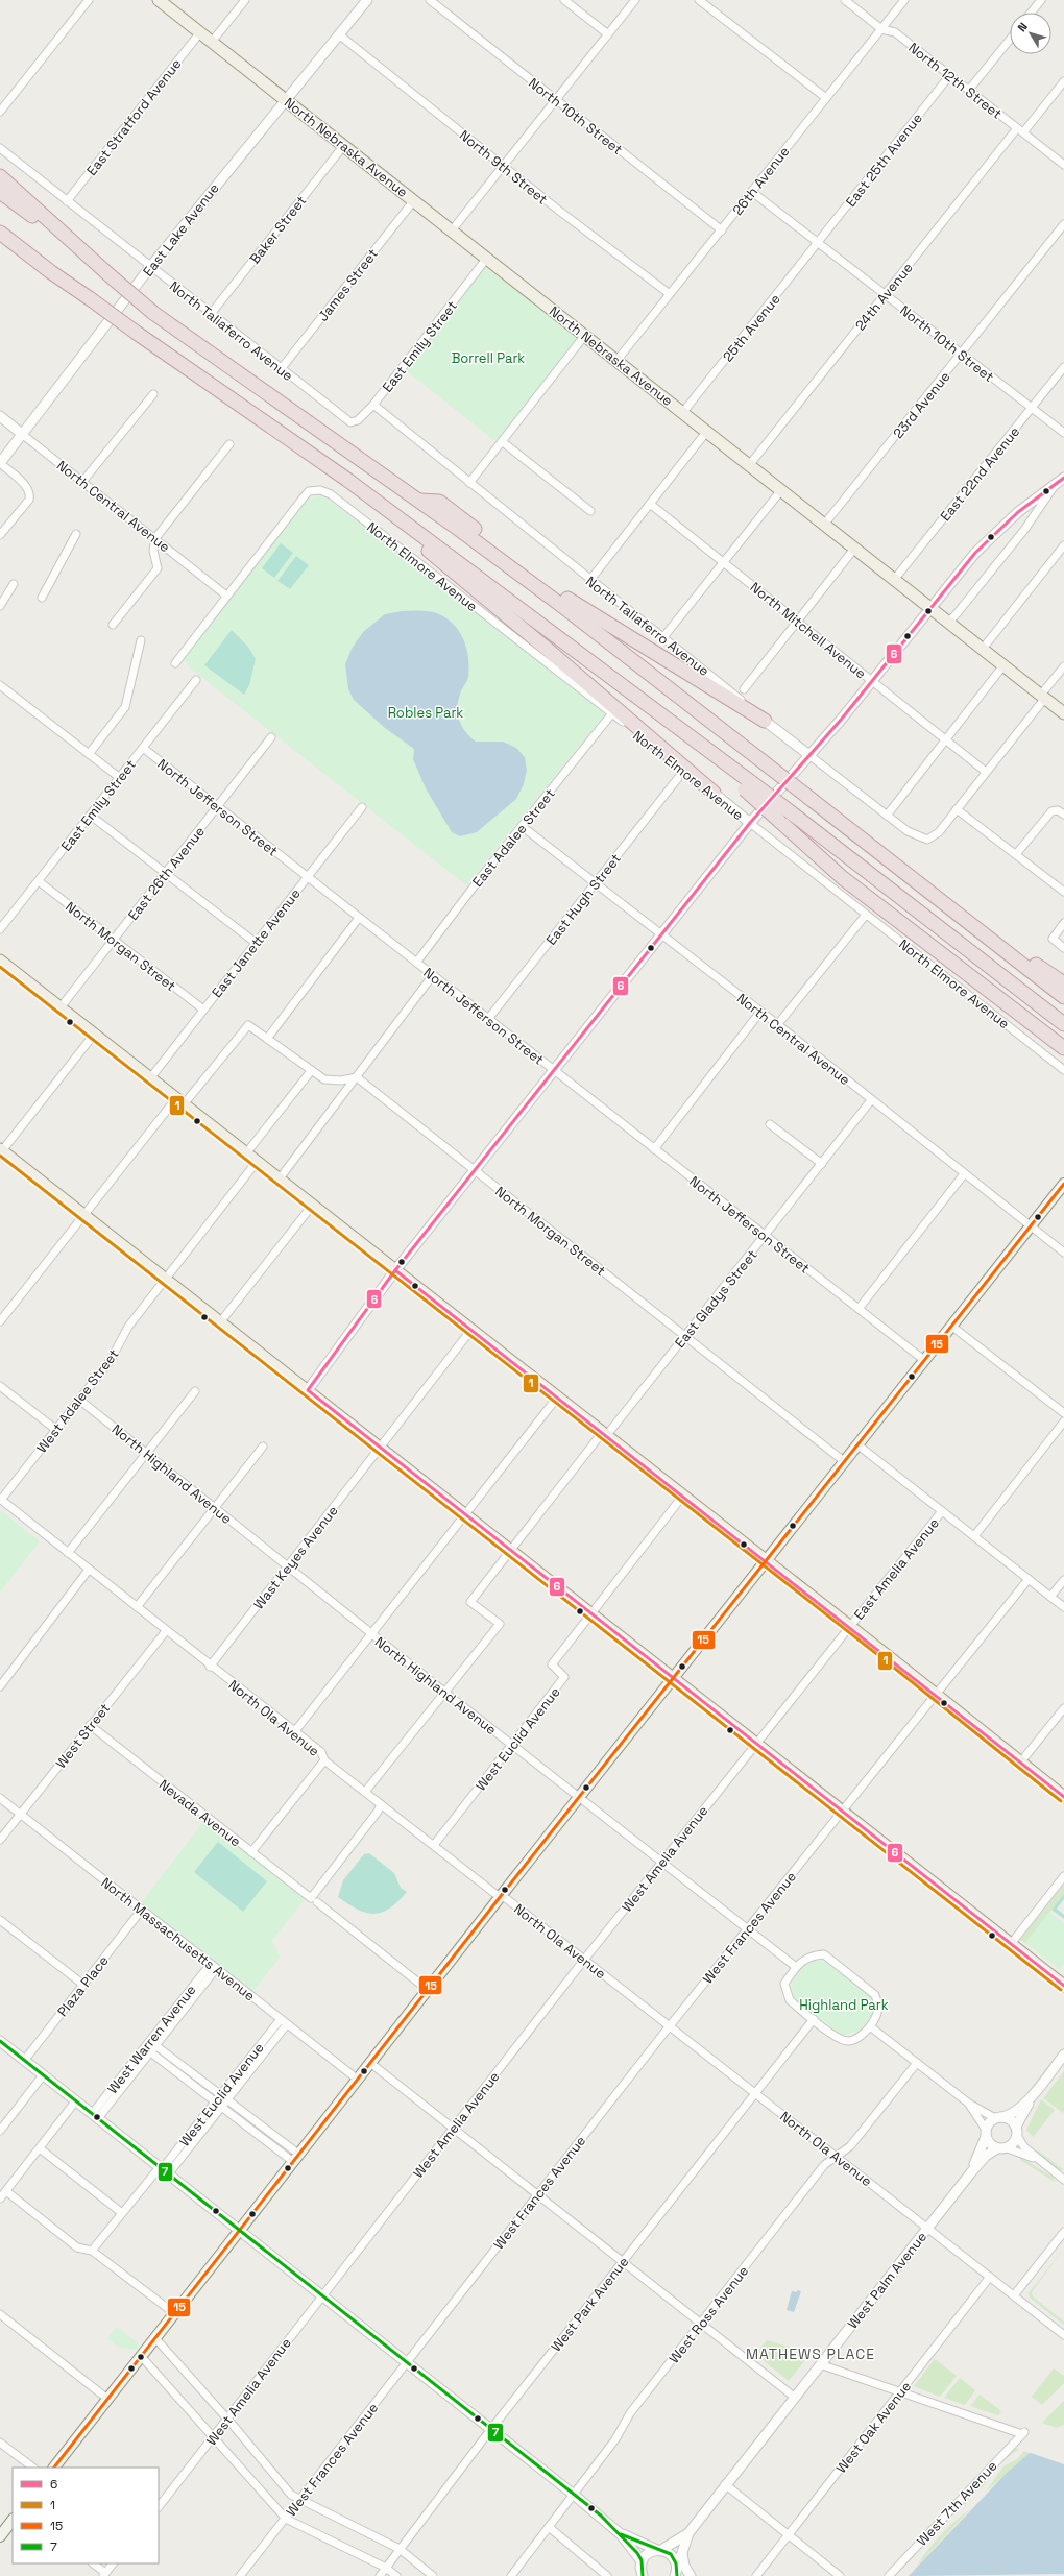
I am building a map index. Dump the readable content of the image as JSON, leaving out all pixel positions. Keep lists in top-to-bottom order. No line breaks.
{"streets":{"main road":["North Nebraska Avenue"],"street":["North 12th Street","North 10th Street","East Stratford Avenue","East 25th Avenue","North 9th Street","26th Avenue","East Lake Avenue","Baker Street","James Street","24th Avenue","25th Avenue","North Taliaferro Avenue","East Emily Street","23rd Avenue","East 22nd Avenue","North Central Avenue","North Elmore Avenue","North Mitchell Avenue","North Jefferson Street","East Adalee Street","East 26th Avenue","East Hugh Street","East Janette Avenue","North Morgan Street","East Gladys Street","West Adalee Street","North Highland Avenue","Wast Keyes Avenue","East Amelia Avenue","North Ola Avenue","West Street","West Euclid Avenue","Nevada Avenue","West Amelia Avenue","West Frances Avenue","North Massachusetts Avenue","Plaza Place","West Warren Avenue","West Palm Avenue","West Park Avenue","West Ross Avenue","West Oak Avenue","West 7th Avenue"]},"crossings":[["North 12th Street","East 25th Avenue"],["North 12th Street","26th Avenue"],["North 12th Street","24th Avenue"],["North 10th Street","East 25th Avenue"],["North 10th Street","26th Avenue"],["North 10th Street","24th Avenue"],["North 10th Street","25th Avenue"],["North 10th Street","23rd Avenue"],["North 10th Street","East 22nd Avenue"],["East Stratford Avenue","North Nebraska Avenue"],["East Stratford Avenue","North Taliaferro Avenue"],["North Nebraska Avenue","26th Avenue"],["North Nebraska Avenue","East Lake Avenue"],["North Nebraska Avenue","Baker Street"],["North Nebraska Avenue","James Street"],["North Nebraska Avenue","24th Avenue"],["North Nebraska Avenue","25th Avenue"],["North Nebraska Avenue","East Emily Street"],["North Nebraska Avenue","23rd Avenue"],["North Nebraska Avenue","East 22nd Avenue"],["East 25th Avenue","25th Avenue"],["North 9th Street","26th Avenue"],["North 9th Street","East Lake Avenue"],["East Lake Avenue","North Taliaferro Avenue"],["East Lake Avenue","North Central Avenue"],["Baker Street","North Taliaferro Avenue"],["James Street","North Taliaferro Avenue"],["North Taliaferro Avenue","East Emily Street"],["East Emily Street","North Jefferson Street"],["East Emily Street","North Morgan Street"],["North Central Avenue","North Elmore Avenue"],["North Central Avenue","East Adalee Street"],["North Central Avenue","East Hugh Street"],["North Central Avenue","East Gladys Street"],["North Elmore Avenue","East Adalee Street"],["North Jefferson Street","East Adalee Street"],["North Jefferson Street","East 26th Avenue"],["North Jefferson Street","East Hugh Street"],["North Jefferson Street","East Janette Avenue"],["North Jefferson Street","East Gladys Street"],["East 26th Avenue","North Morgan Street"],["East Janette Avenue","North Morgan Street"],["North Morgan Street","East Gladys Street"],["East Gladys Street","North Highland Avenue"],["West Adalee Street","North Highland Avenue"],["West Adalee Street","North Ola Avenue"],["North Highland Avenue","Wast Keyes Avenue"],["North Highland Avenue","West Euclid Avenue"],["North Highland Avenue","West Amelia Avenue"],["North Highland Avenue","West Frances Avenue"],["North Highland Avenue","West Park Avenue"],["Wast Keyes Avenue","North Ola Avenue"],["East Amelia Avenue","West Amelia Avenue"],["North Ola Avenue","West Street"],["North Ola Avenue","West Euclid Avenue"],["North Ola Avenue","West Amelia Avenue"],["North Ola Avenue","West Frances Avenue"],["North Ola Avenue","West Palm Avenue"],["North Ola Avenue","West Park Avenue"],["North Ola Avenue","West Ross Avenue"],["North Ola Avenue","West Oak Avenue"],["West Street","Nevada Avenue"],["West Street","North Massachusetts Avenue"],["West Euclid Avenue","North Massachusetts Avenue"],["North Massachusetts Avenue","Plaza Place"],["North Massachusetts Avenue","West Warren Avenue"],["West Oak Avenue","West 7th Avenue"]],"districts":["MATHEWS PLACE"],"parks":["Borrell Park","Robles Park","Highland Park"],"lines":["transit line 6","transit line 1","transit line 15","transit line 7"],"legend":["6","1","15","7"],"north":"top left"}
